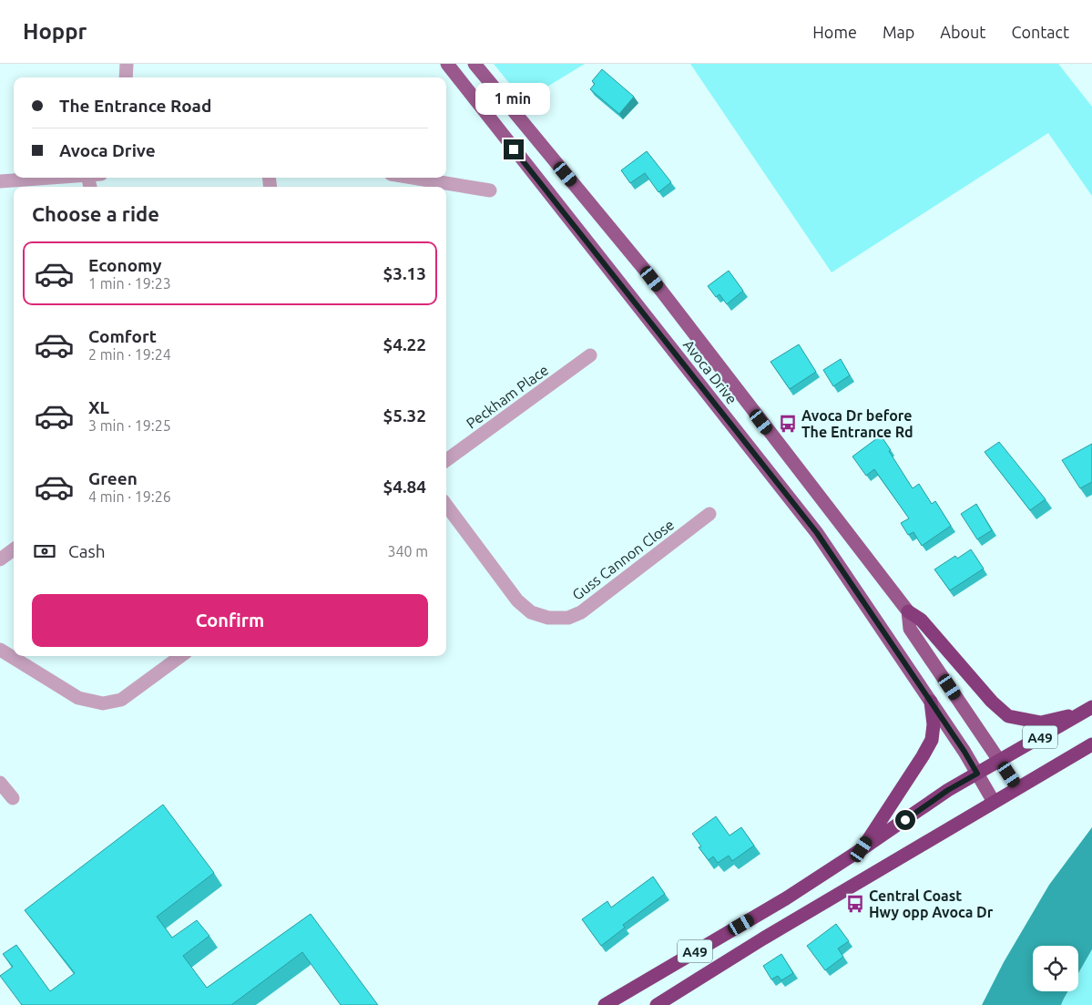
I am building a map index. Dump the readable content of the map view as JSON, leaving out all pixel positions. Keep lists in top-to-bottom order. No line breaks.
{"streets":{"highway":["A49"],"main road":["Avoca Drive"],"street":["Peckham Place","Guss Cannon Close"]},"crossings":[["Avoca Drive","A49"]],"places":{"bus stop":["Avoca Dr before The Entrance Rd","Central Coast Hwy opp Avoca Dr"]},"page":{"header":"Hoppr","nav":["Home","Map","About","Contact"],"banner":["The Entrance Road","Avoca Drive"],"bubble":"1 min","heading":"Choose a ride","list":[{"name":"Economy","note":"1 min · 19:23","value":"$3.13"},{"name":"Comfort","note":"2 min · 19:24","value":"$4.22"},{"name":"XL","note":"3 min · 19:25","value":"$5.32"},{"name":"Green","note":"4 min · 19:26","value":"$4.84"}],"pay":["Cash","340 m"],"buttons":"Confirm"}}
